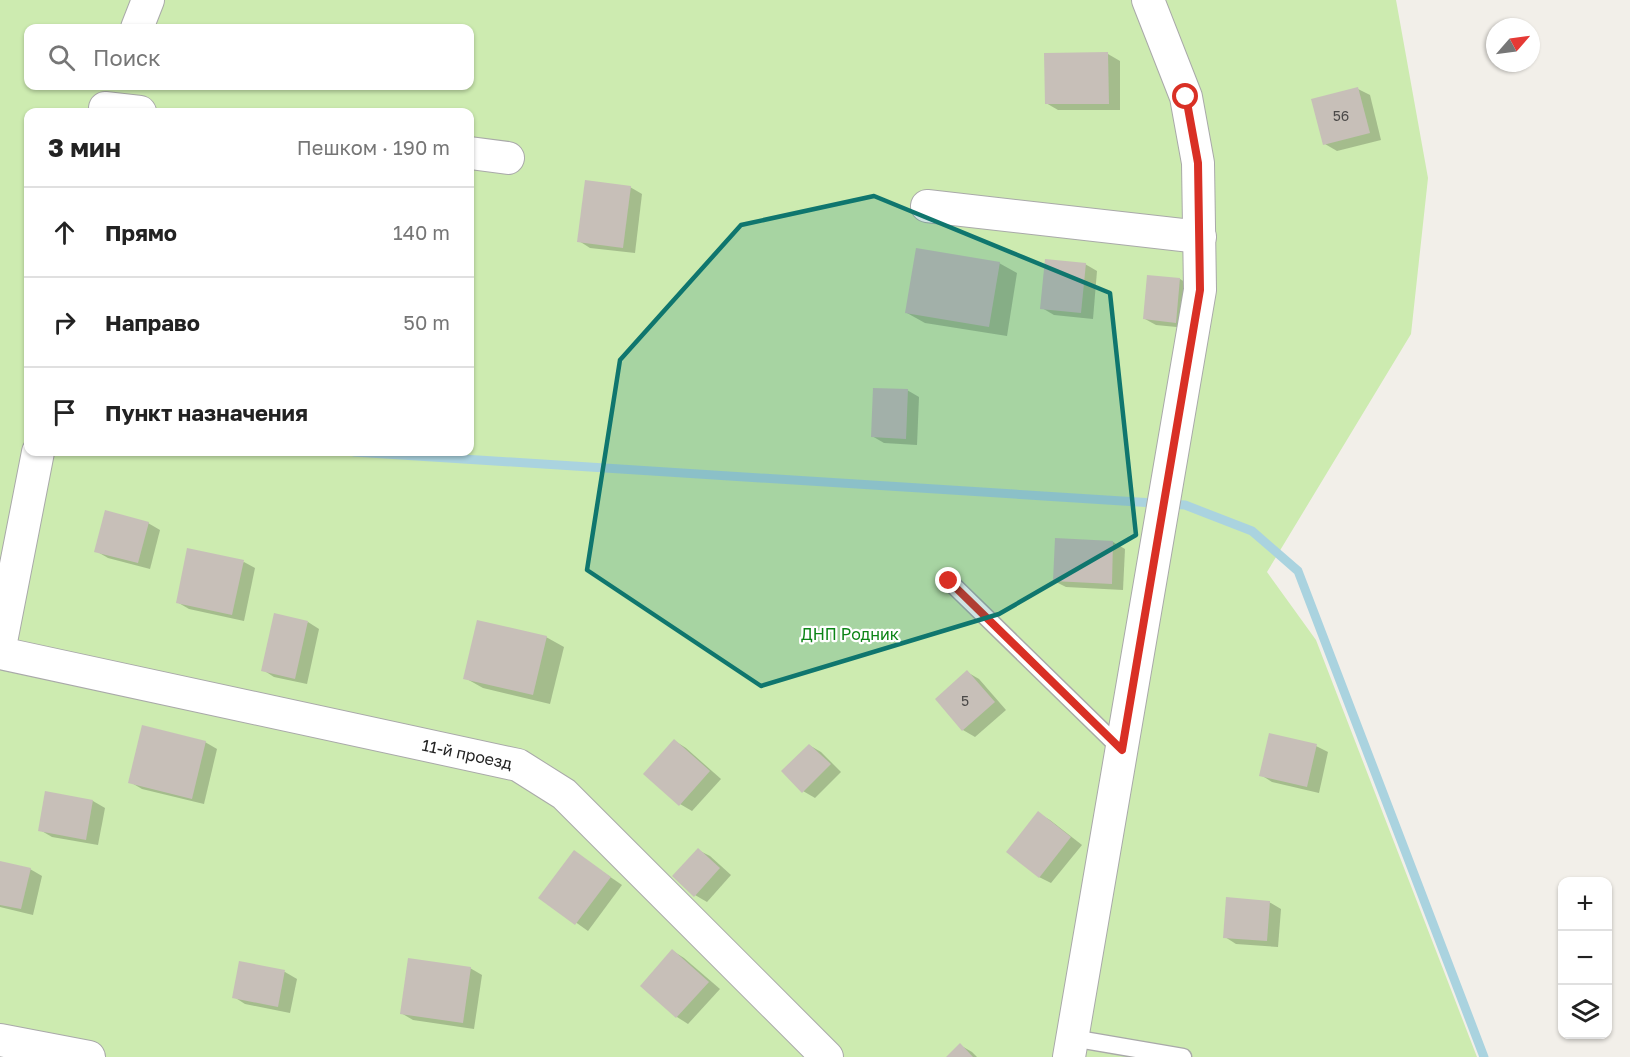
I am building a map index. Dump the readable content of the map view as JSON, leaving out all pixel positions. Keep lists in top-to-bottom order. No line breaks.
{"streets":{"street":["11-й проезд"]},"parks":["ДНП Родник"],"house_numbers":["56","5"],"north":"top right","page":{"search":"Поиск","heading":["3 мин","Пешком · 190 m"],"list":[["Прямо","140 m"],["Направо","50 m"],"Пункт назначения"],"map_buttons":["+","−"]}}
